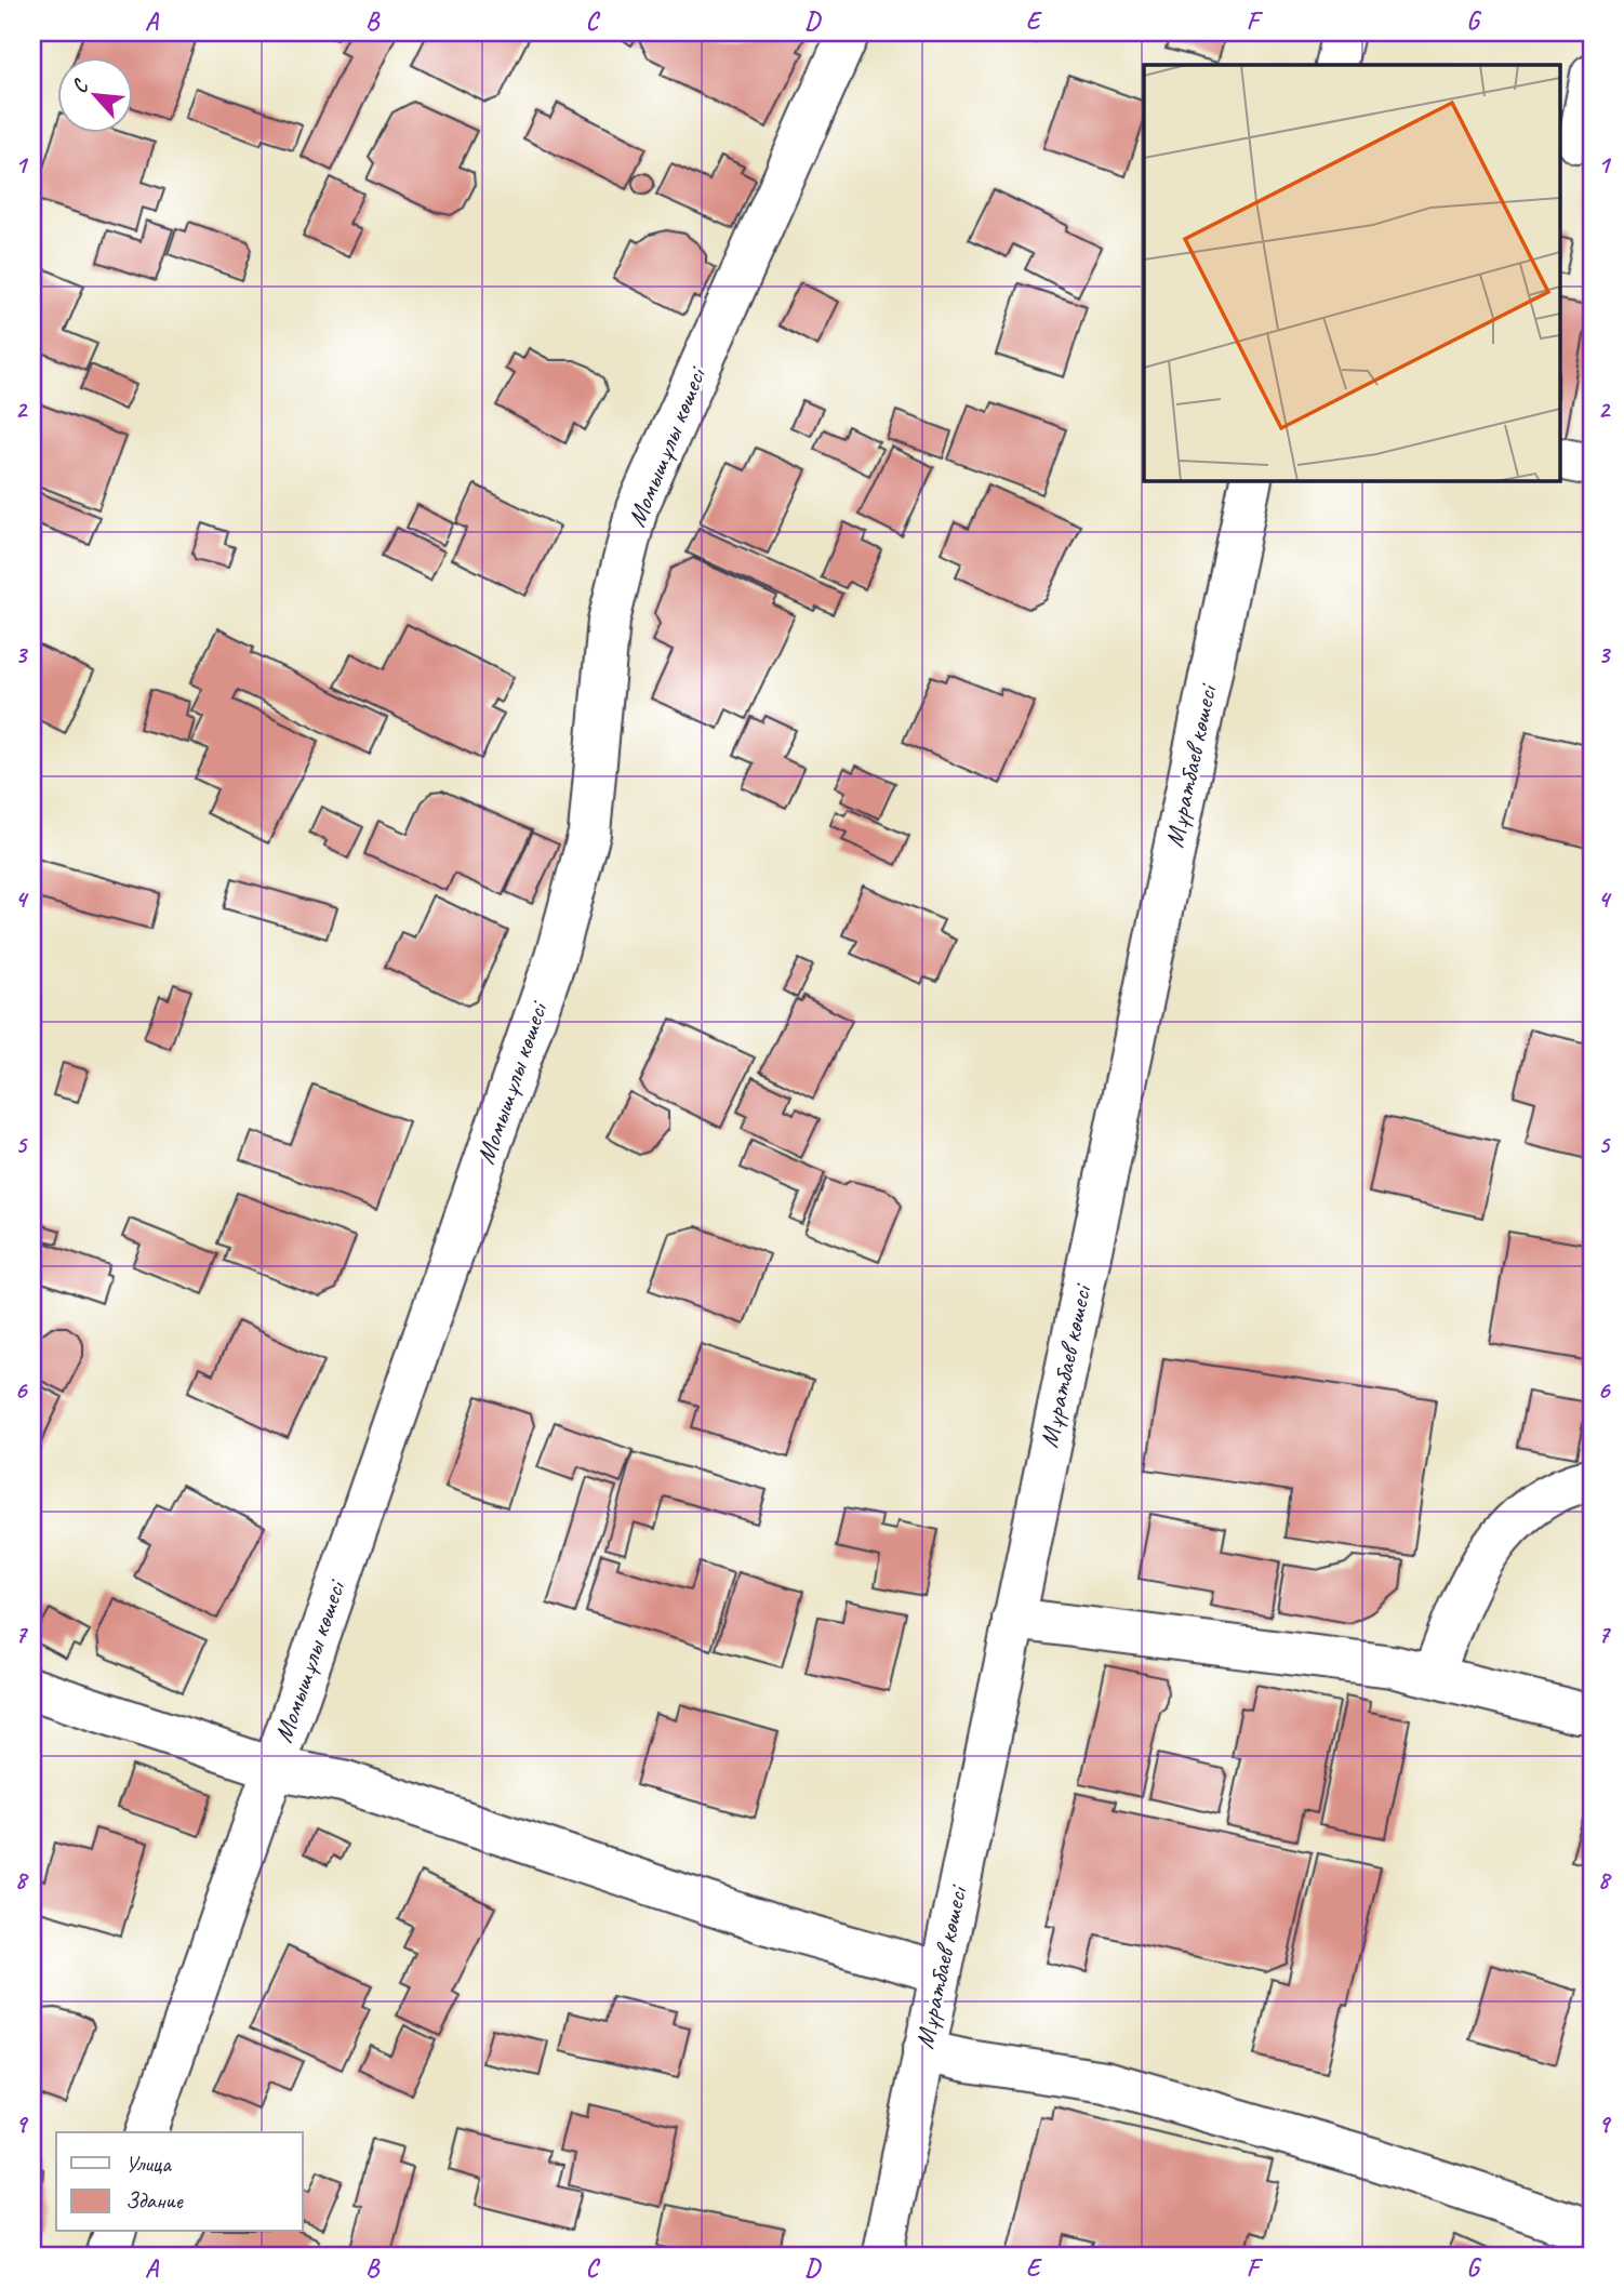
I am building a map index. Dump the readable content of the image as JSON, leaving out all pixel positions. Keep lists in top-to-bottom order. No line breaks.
{"streets":{"street":["Момышұлы көшесі","Мұратбаев көшесі"]},"legend":["Улица","Здание"],"north":"top left","grid":{"columns":["A","B","C","D","E","F","G"],"rows":["1","2","3","4","5","6","7","8","9"]}}
